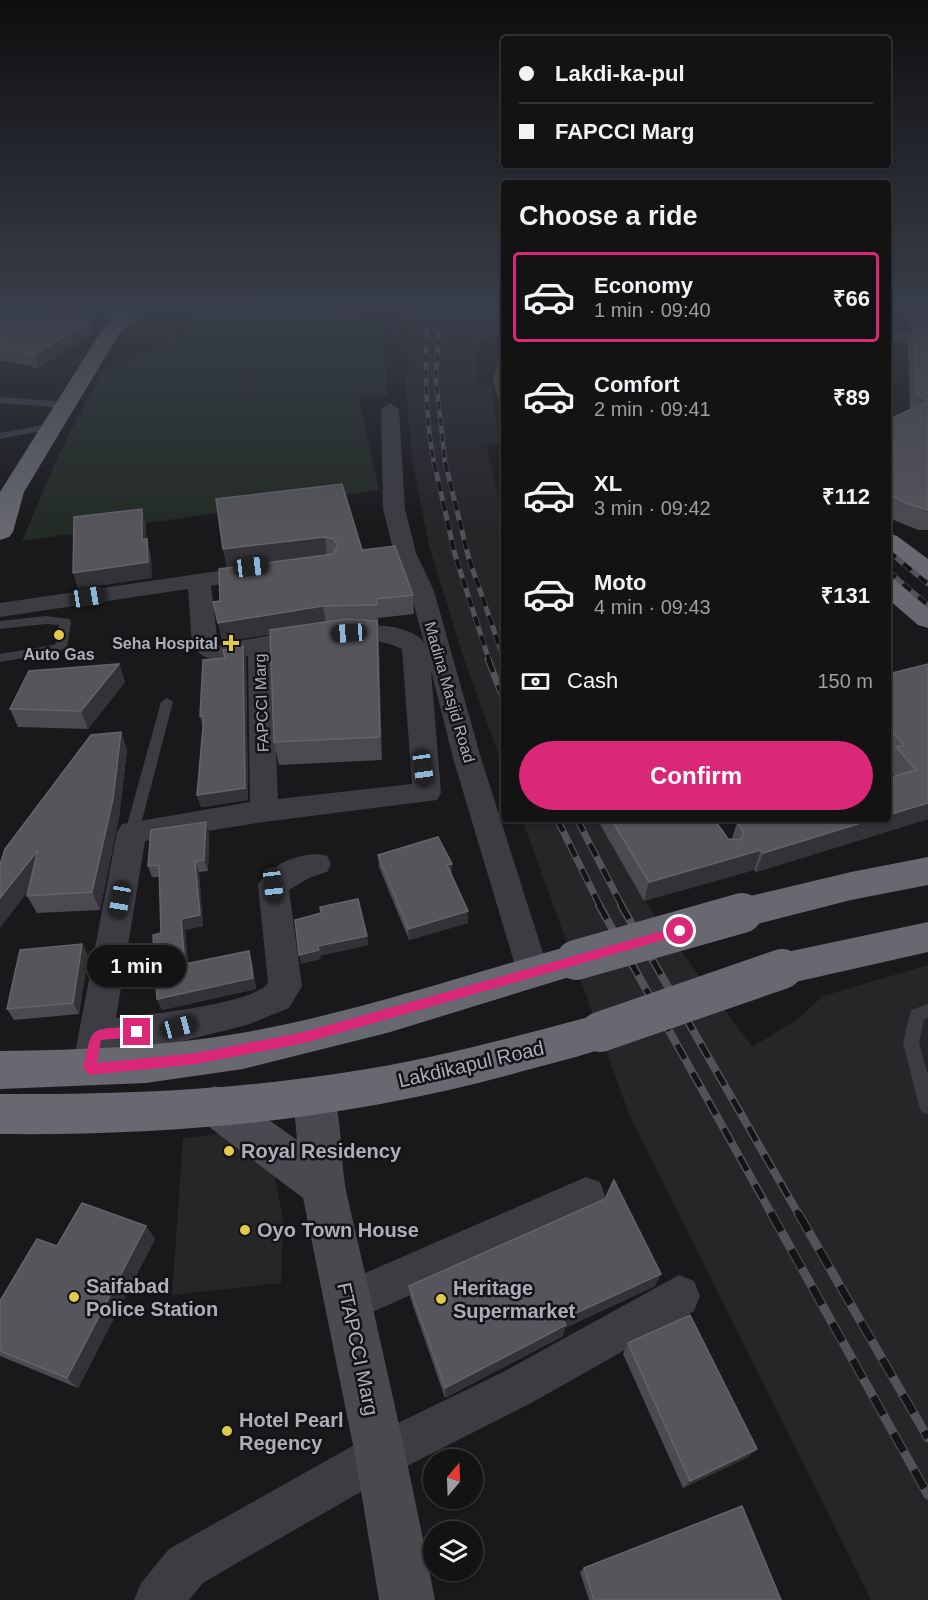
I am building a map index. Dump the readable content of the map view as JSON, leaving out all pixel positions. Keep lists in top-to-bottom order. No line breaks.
{"streets":{"highway":["Lakdikapul Road"],"street":["Madina Masjid Road","FAPCCI Marg","FTAPCCI Marg"]},"crossings":[["Lakdikapul Road","FTAPCCI Marg"]],"places":{"other":["Auto Gas","Royal Residency","Oyo Town House","Saifabad Police Station","Heritage Supermarket","Hotel Pearl Regency"],"health":["Seha Hospital"]},"north":"top","page":{"banner":["Lakdi-ka-pul","FAPCCI Marg"],"heading":"Choose a ride","list":[{"name":"Economy","note":"1 min · 09:40","value":"₹66"},{"name":"Comfort","note":"2 min · 09:41","value":"₹89"},{"name":"XL","note":"3 min · 09:42","value":"₹112"},{"name":"Moto","note":"4 min · 09:43","value":"₹131"}],"pay":["Cash","150 m"],"buttons":"Confirm","bubble":"1 min"}}
